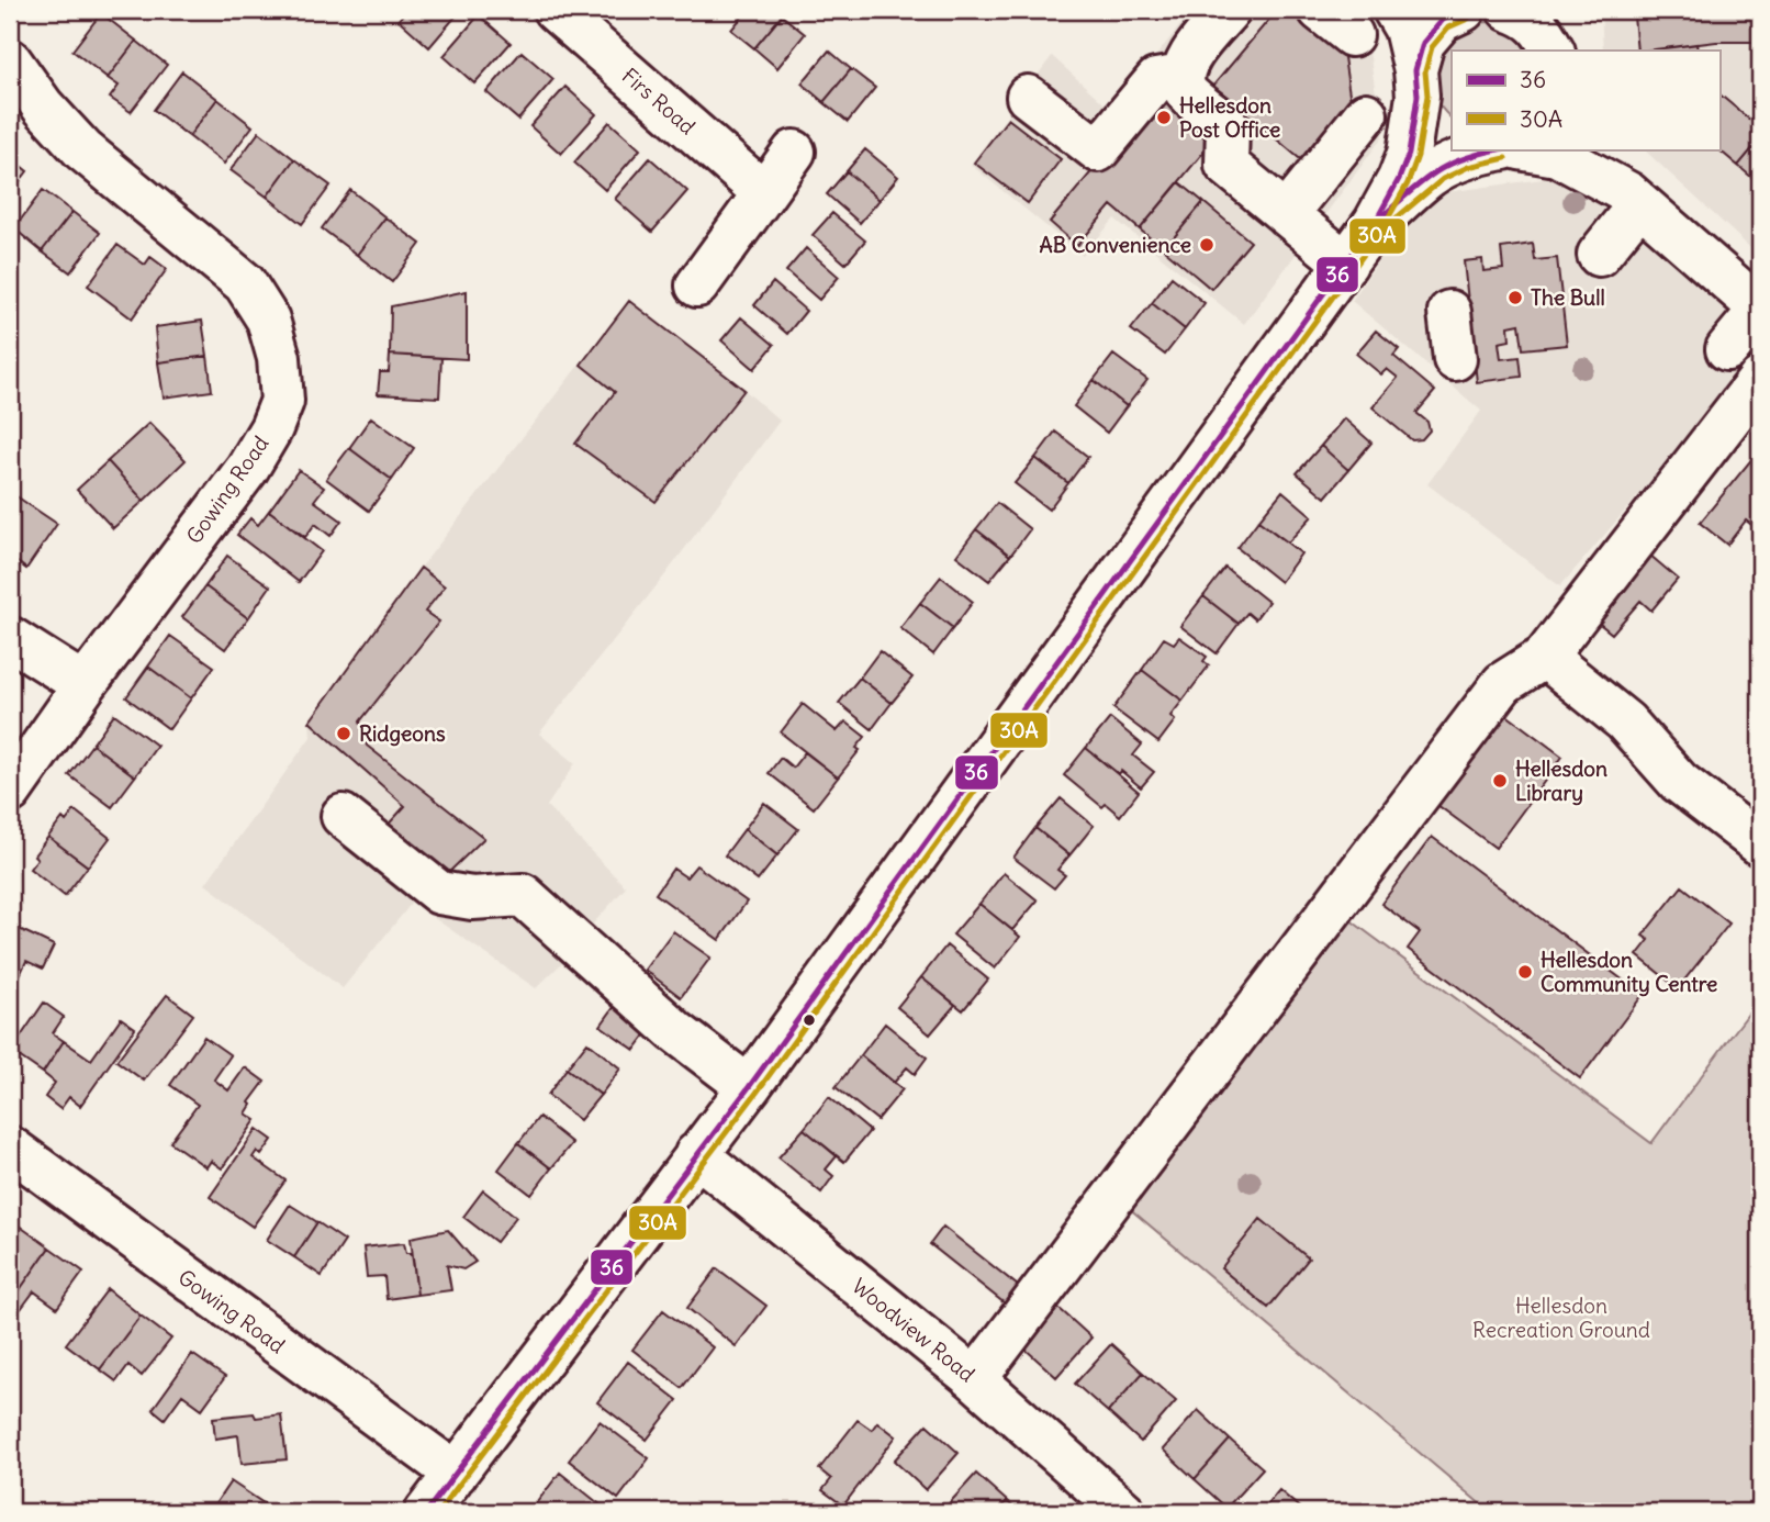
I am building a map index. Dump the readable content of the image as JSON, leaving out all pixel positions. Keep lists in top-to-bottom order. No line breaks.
{"streets":{"street":["Firs Road","Gowing Road","Woodview Road"]},"parks":["Hellesdon Recreation Ground"],"places":["Hellesdon Post Office","AB Convenience","The Bull","Ridgeons","Hellesdon Library","Hellesdon Community Centre"],"lines":["transit line 36","transit line 30A"],"legend":["36","30A"]}
